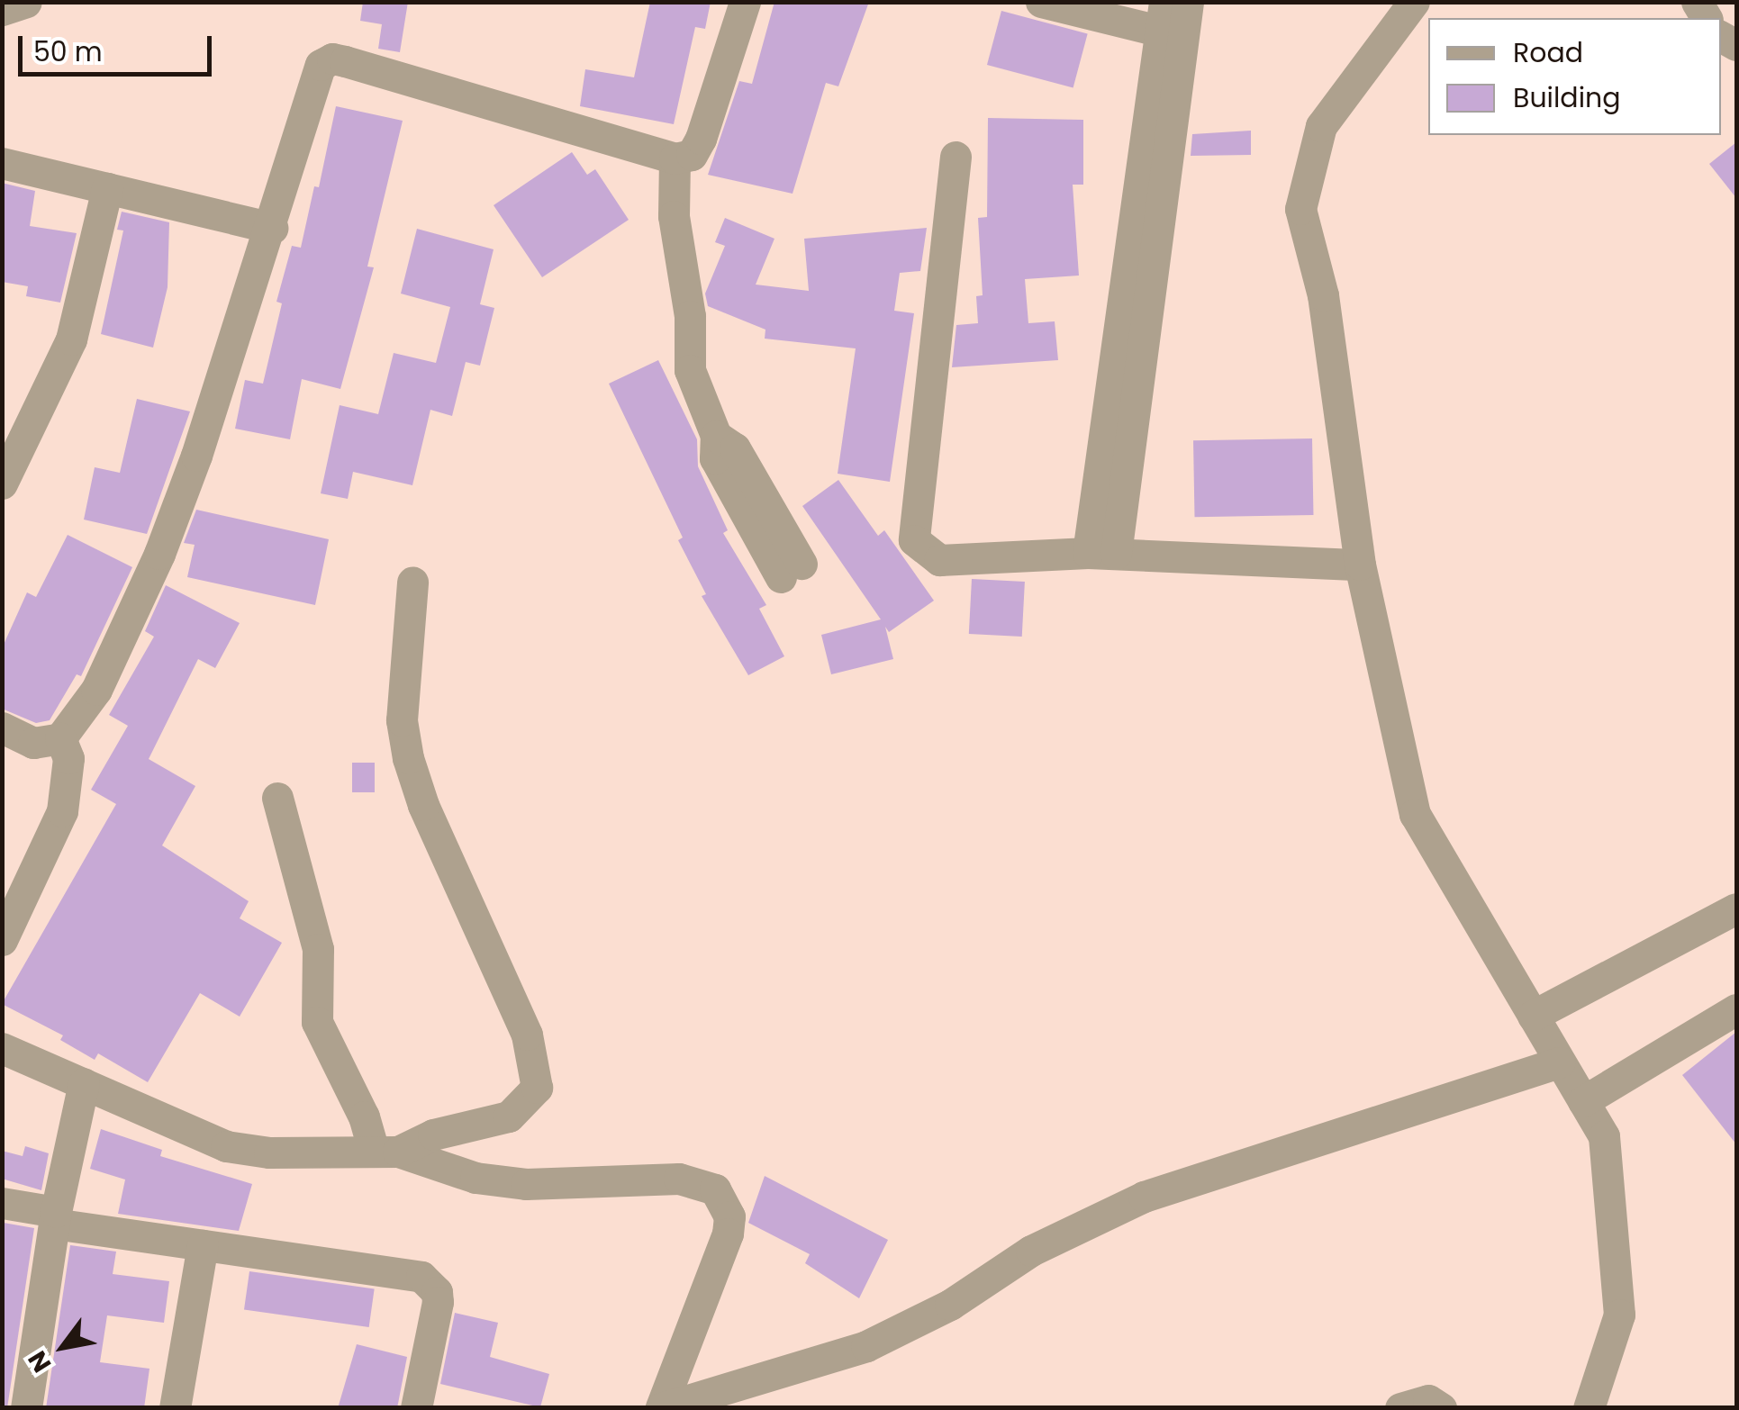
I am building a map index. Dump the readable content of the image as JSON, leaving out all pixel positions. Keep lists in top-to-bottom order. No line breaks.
{"legend":["Road","Building"],"scale_bar":"50 m","north":"bottom left"}
